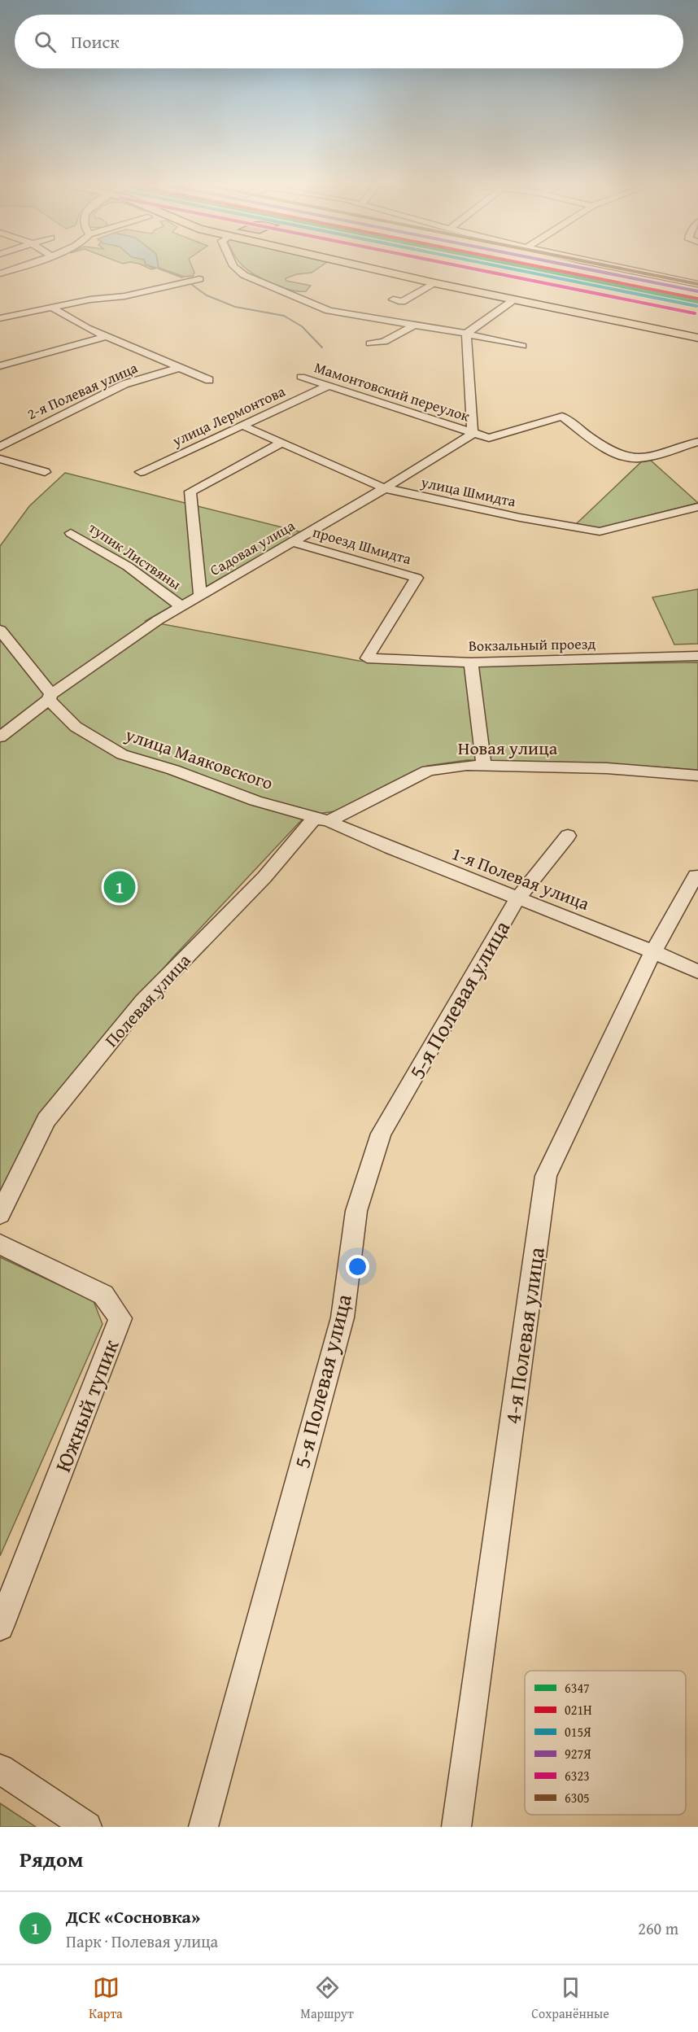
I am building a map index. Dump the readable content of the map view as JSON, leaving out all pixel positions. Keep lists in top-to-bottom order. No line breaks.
{"streets":{"street":["2-я Полевая улица","Мамонтовский переулок","улица Лермонтова","улица Шмидта","проезд Шмидта","Садовая улица","тупик Листвяны","Вокзальный проезд","Новая улица","улица Маяковского","1-я Полевая улица","5-я Полевая улица","Полевая улица","4-я Полевая улица","Южный тупик"]},"crossings":[["Мамонтовский переулок","улица Лермонтова"],["Мамонтовский переулок","Садовая улица"],["улица Лермонтова","улица Шмидта"],["улица Шмидта","Садовая улица"],["проезд Шмидта","Садовая улица"],["проезд Шмидта","Вокзальный проезд"],["Садовая улица","тупик Листвяны"],["Садовая улица","улица Маяковского"],["Новая улица","улица Маяковского"],["Новая улица","1-я Полевая улица"],["Новая улица","Полевая улица"],["улица Маяковского","1-я Полевая улица"],["улица Маяковского","Полевая улица"],["1-я Полевая улица","5-я Полевая улица"],["1-я Полевая улица","Полевая улица"],["1-я Полевая улица","4-я Полевая улица"]],"lines":["transit line 6347","transit line 021Н","transit line 015Я","transit line 927Я","transit line 6323","transit line 6305"],"legend":["6347","021Н","015Я","927Я","6323","6305"],"page":{"search":"Поиск","pins":"1","heading":"Рядом","list":[{"mark":"1","name":"ДСК «Сосновка»","note":"Парк · Полевая улица","value":"260 m"}],"nav":["Карта","Маршрут","Сохранённые"]}}
